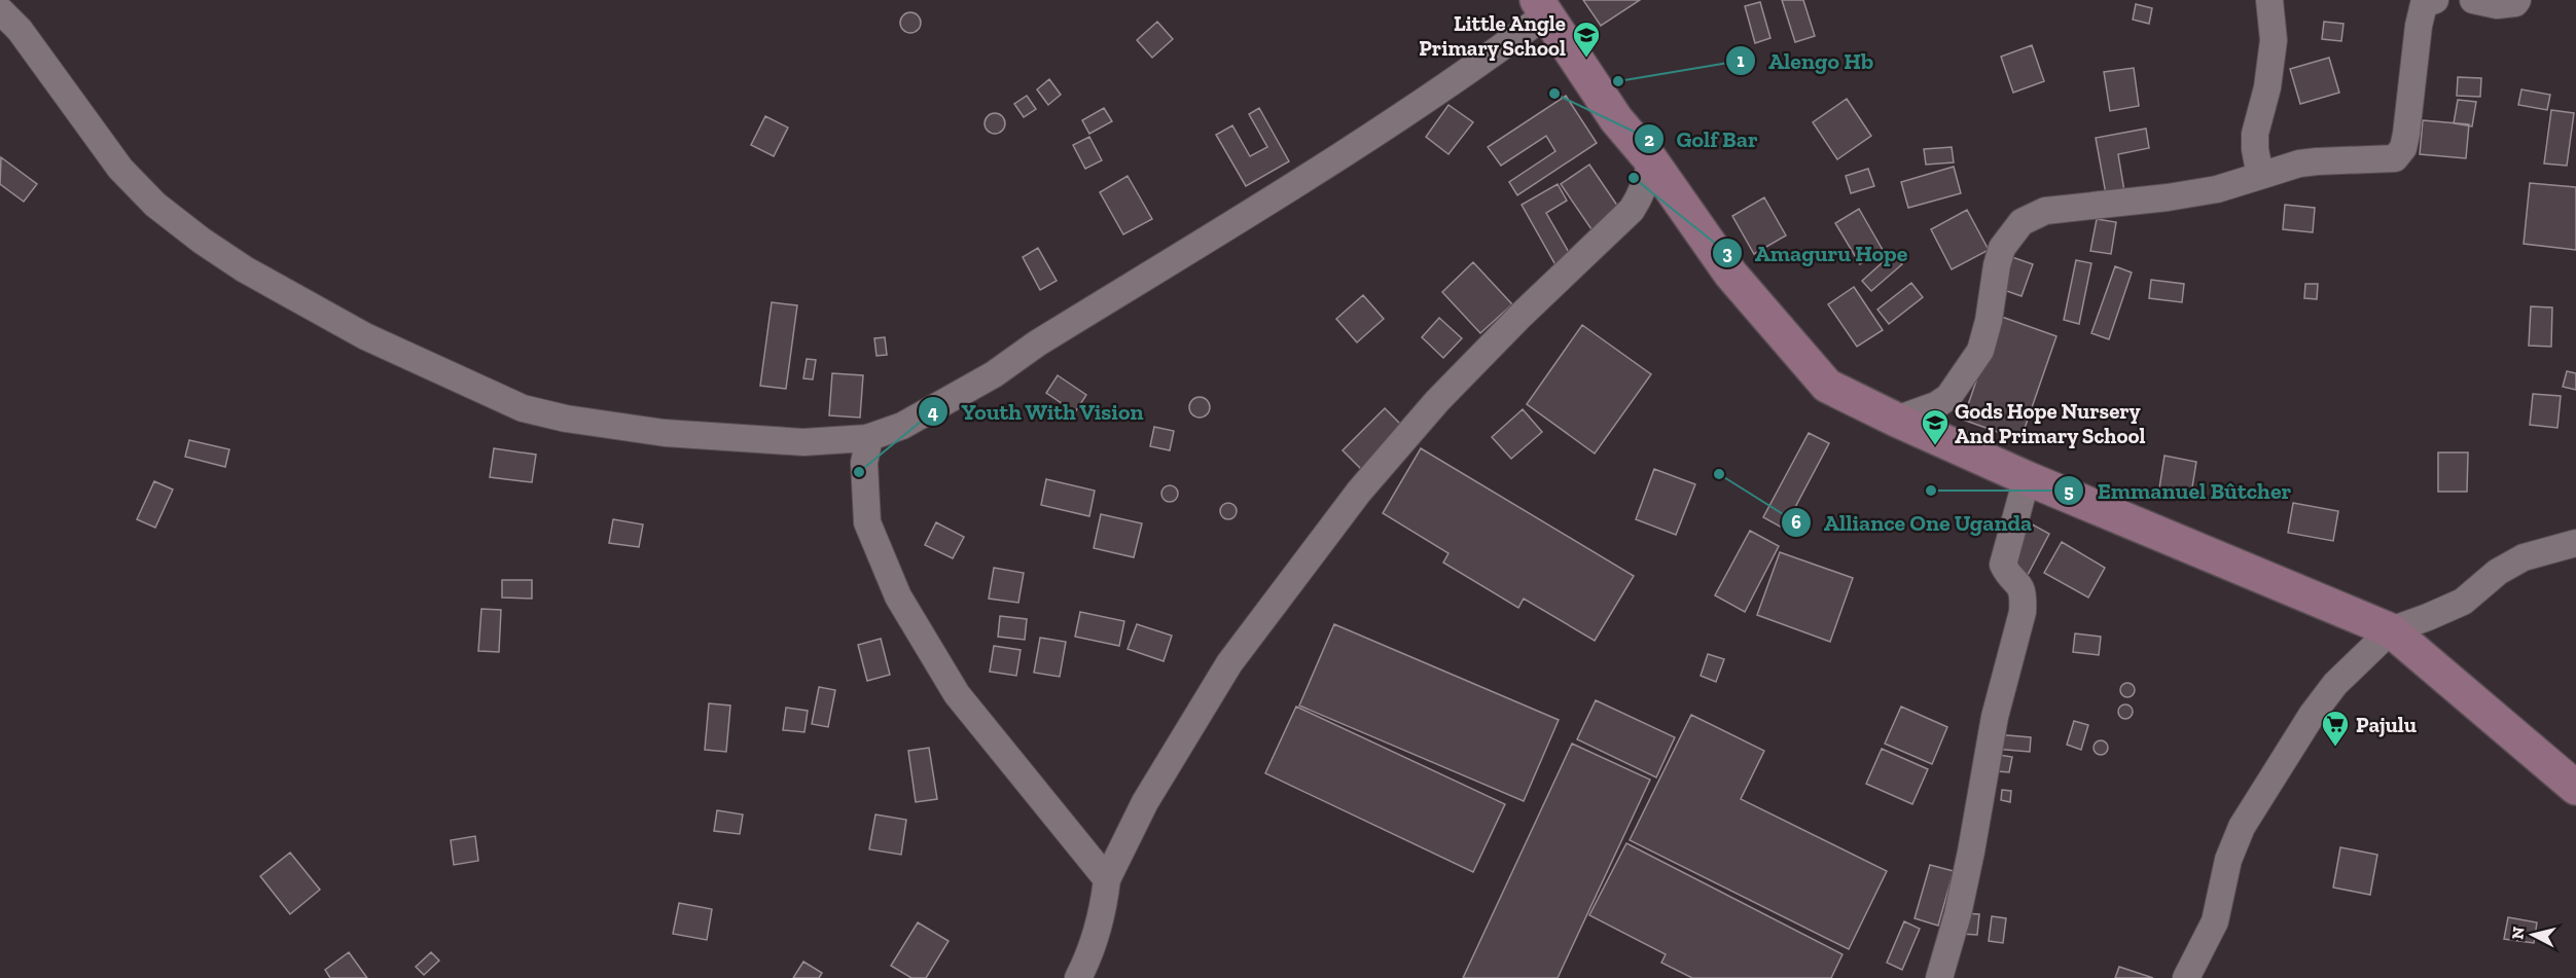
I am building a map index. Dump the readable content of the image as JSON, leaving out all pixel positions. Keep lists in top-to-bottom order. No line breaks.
{"places":{"school or university":["Little Angle Primary School","Gods Hope Nursery And Primary School"],"other":["Alengo Hb","Golf Bar","Amaguru Hope","Youth With Vision","Alliance One Uganda","Emmanuel Bûtcher"],"supermarket":["Pajulu"]},"north":"left"}
